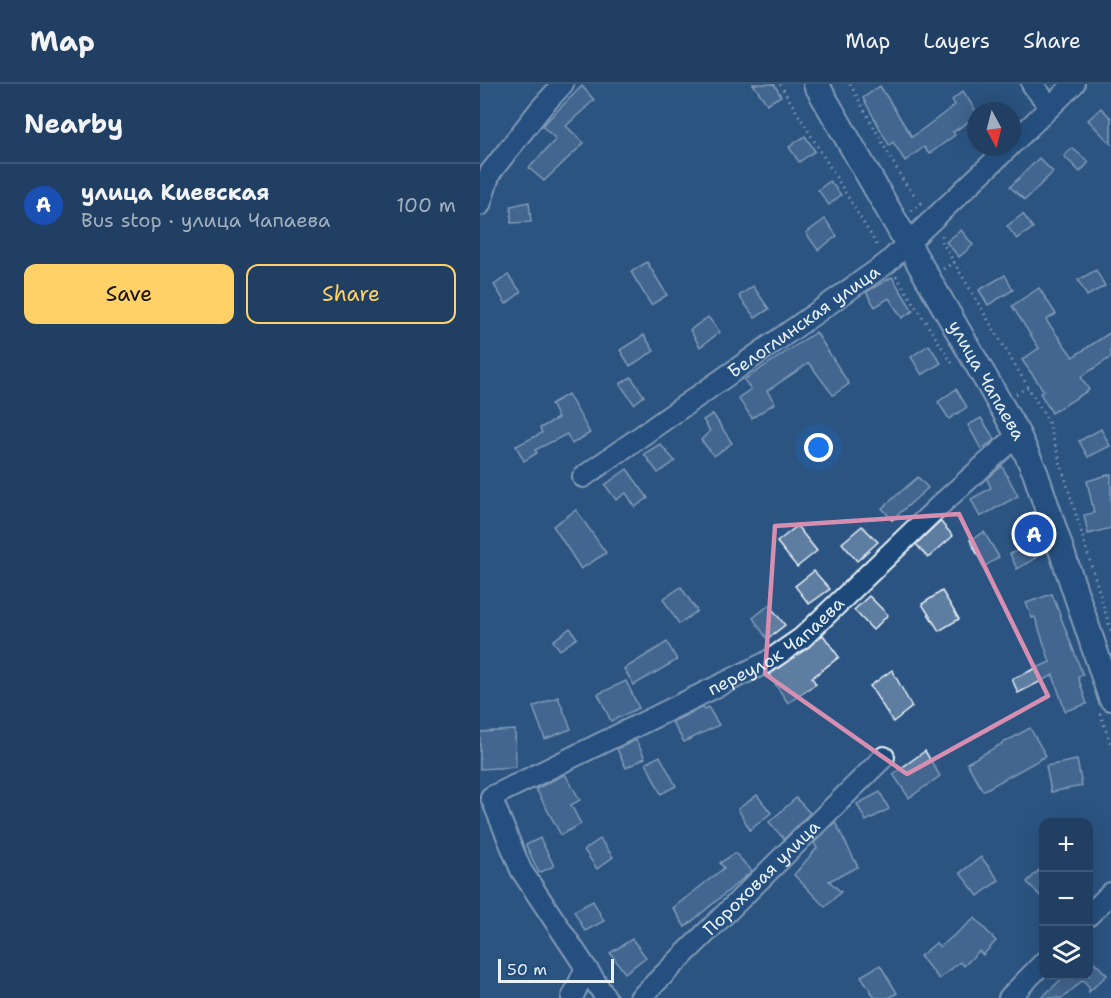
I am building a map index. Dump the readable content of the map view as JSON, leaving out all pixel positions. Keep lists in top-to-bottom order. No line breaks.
{"streets":{"main road":["улица Чапаева"],"street":["Белоглинская улица","переулок Чапаева","Пороховая улица"]},"crossings":[["Белоглинская улица","улица Чапаева"],["улица Чапаева","переулок Чапаева"]],"scale_bar":"50 m","north":"bottom","page":{"header":"Map","nav":["Map","Layers","Share"],"heading":"Nearby","list":[{"mark":"A","name":"улица Киевская","note":"Bus stop · улица Чапаева","value":"100 m"}],"buttons":["Save","Share"],"pins":"A","map_buttons":["+","−"],"scale":"50 m"}}
